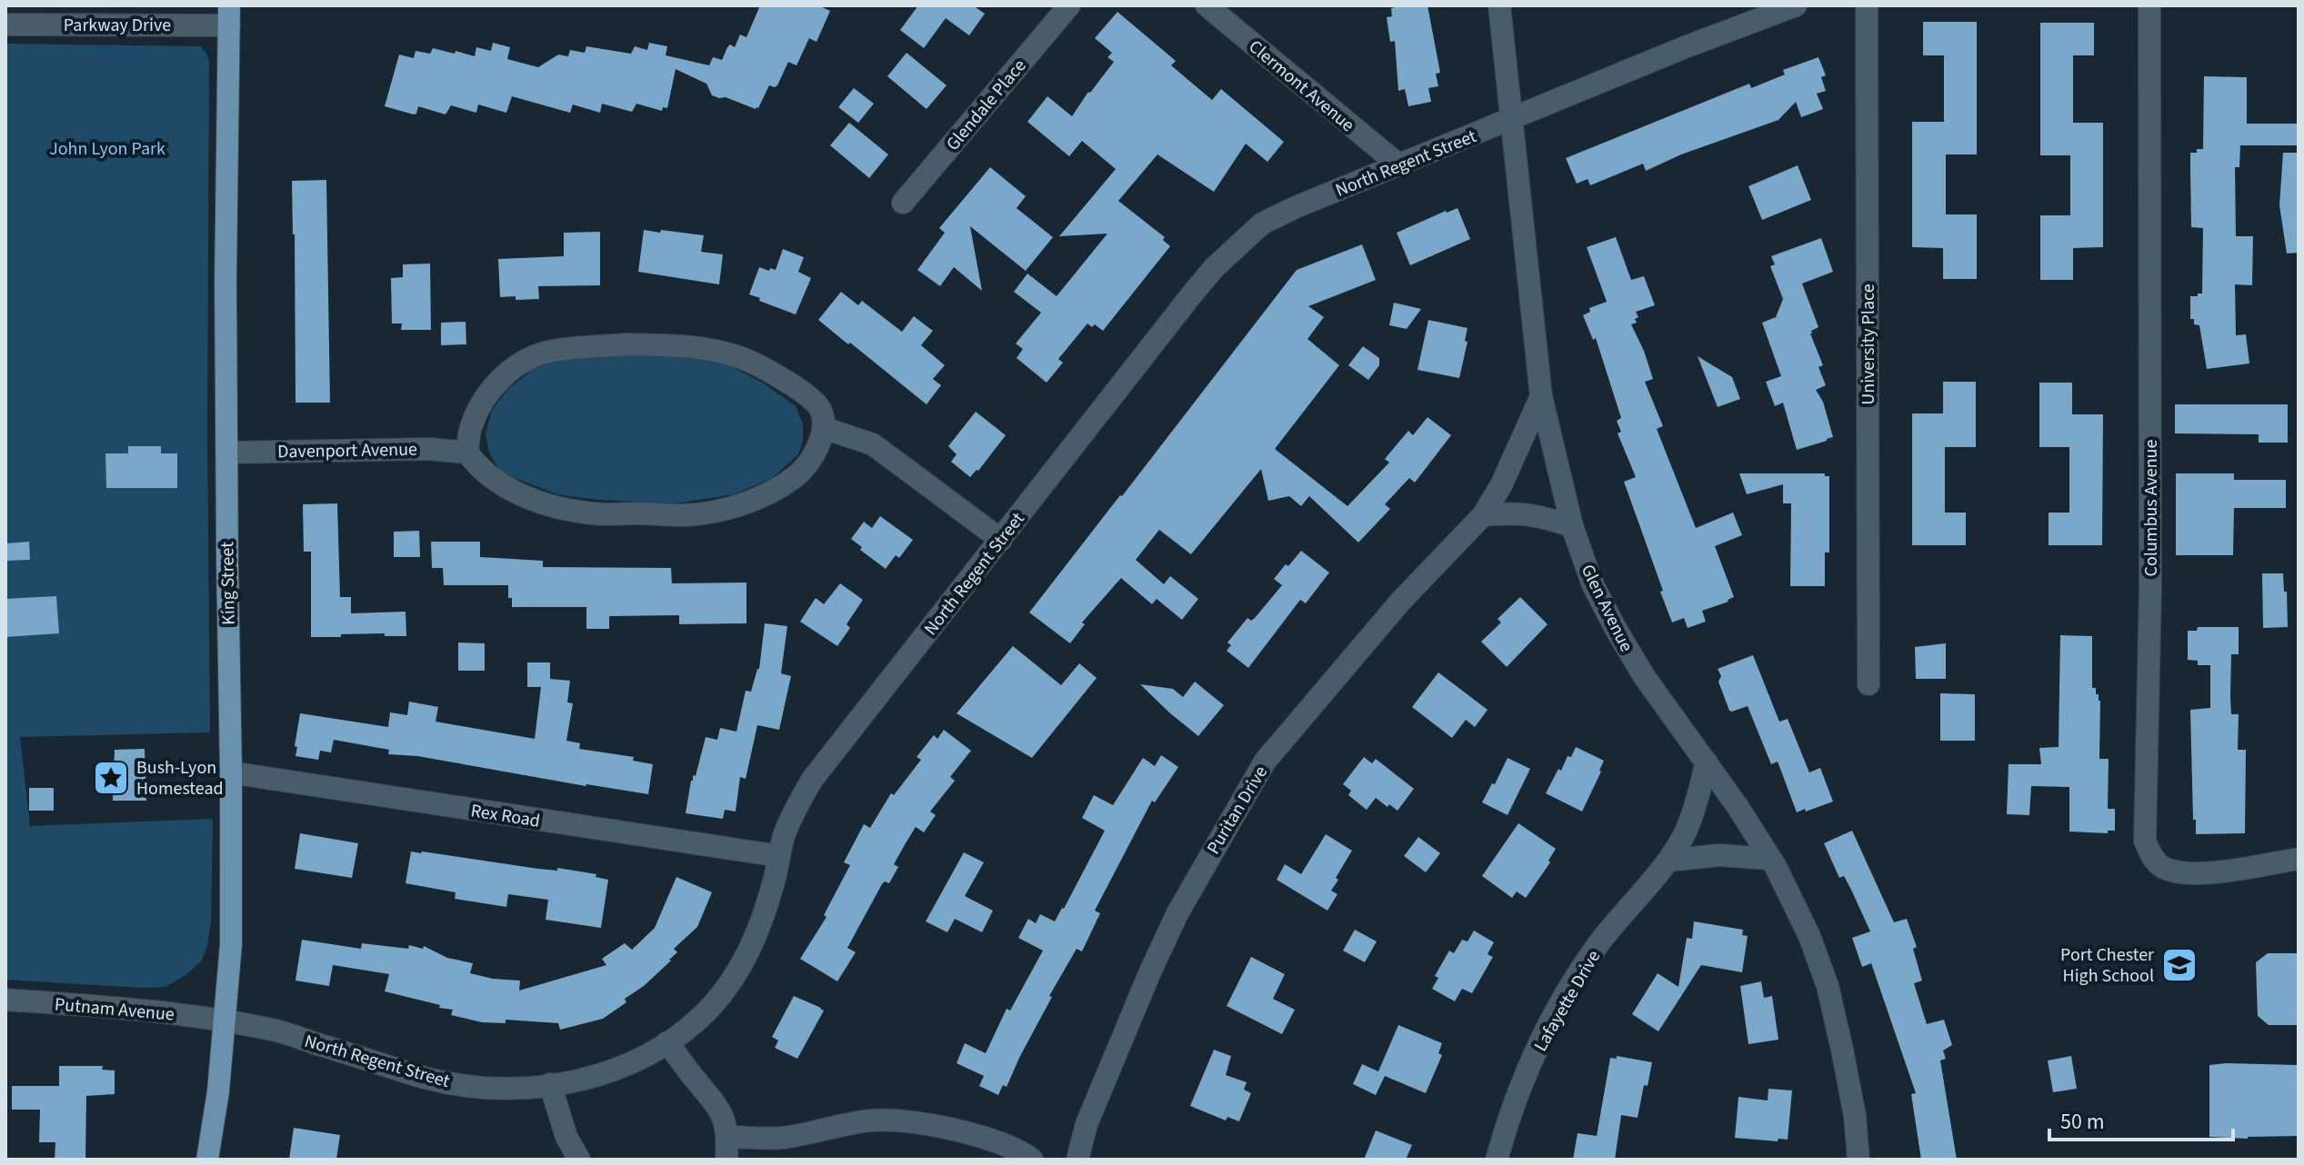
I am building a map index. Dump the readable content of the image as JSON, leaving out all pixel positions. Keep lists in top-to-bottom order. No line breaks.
{"streets":{"main road":["King Street"],"street":["Parkway Drive","Clermont Avenue","Glendale Place","North Regent Street","University Place","Davenport Avenue","Columbus Avenue","Glen Avenue","Puritan Drive","Rex Road","Lafayette Drive","Putnam Avenue"]},"crossings":[["Parkway Drive","King Street"],["Clermont Avenue","North Regent Street"],["North Regent Street","King Street"],["North Regent Street","Glen Avenue"],["North Regent Street","Rex Road"],["North Regent Street","Putnam Avenue"],["Davenport Avenue","King Street"],["King Street","Rex Road"],["King Street","Putnam Avenue"],["Glen Avenue","Puritan Drive"],["Glen Avenue","Lafayette Drive"]],"parks":["John Lyon Park"],"places":{"place":["Bush-Lyon Homestead"],"school or university":["Port Chester High School"]},"scale_bar":"50 m"}
